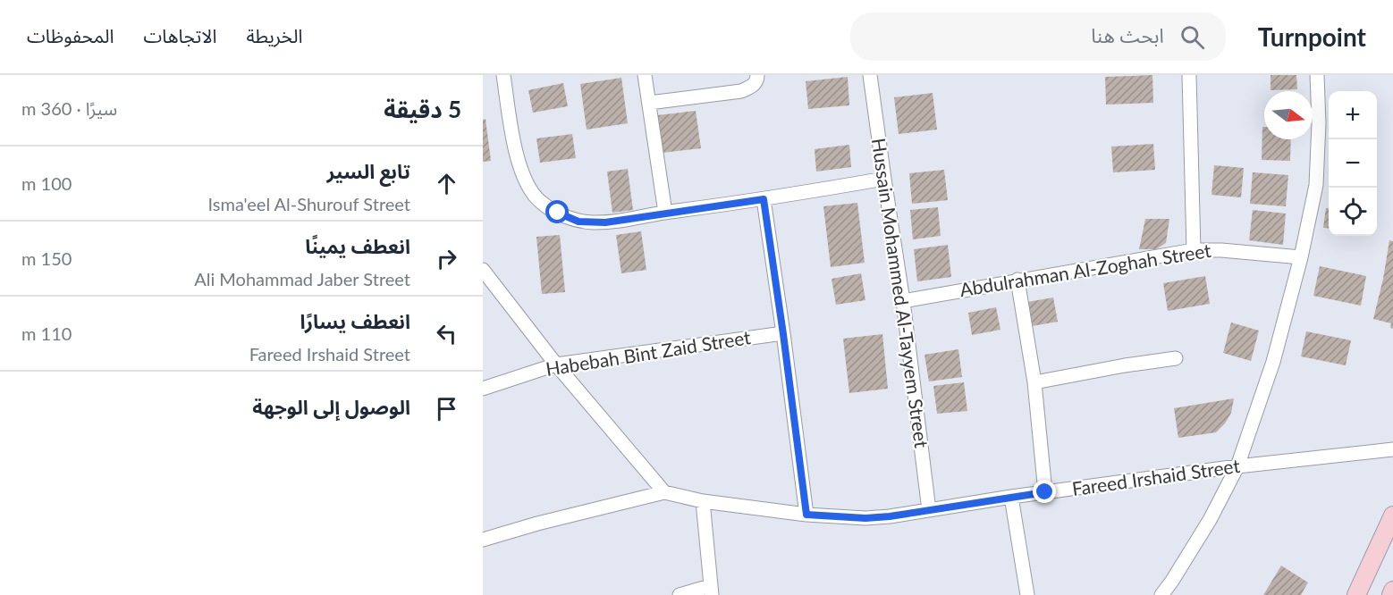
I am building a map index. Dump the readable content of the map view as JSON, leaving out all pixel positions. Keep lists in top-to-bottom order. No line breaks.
{"streets":{"street":["Abdulrahman Al-Zoghah Street","Hussain Mohammed Al-Tayyem Street","Habebah Bint Zaid Street","Fareed Irshaid Street"]},"crossings":[["Abdulrahman Al-Zoghah Street","Hussain Mohammed Al-Tayyem Street"],["Hussain Mohammed Al-Tayyem Street","Fareed Irshaid Street"]],"north":"right","page":{"header":"Turnpoint","search":"ابحث هنا","nav":["الخريطة","الاتجاهات","المحفوظات"],"heading":["5 دقيقة","سيرًا · 360 m"],"map_buttons":["+","−"],"list":[["تابع السير","Isma'eel Al-Shurouf Street","100 m"],["انعطف يمينًا","Ali Mohammad Jaber Street","150 m"],["انعطف يسارًا","Fareed Irshaid Street","110 m"],"الوصول إلى الوجهة"]}}
